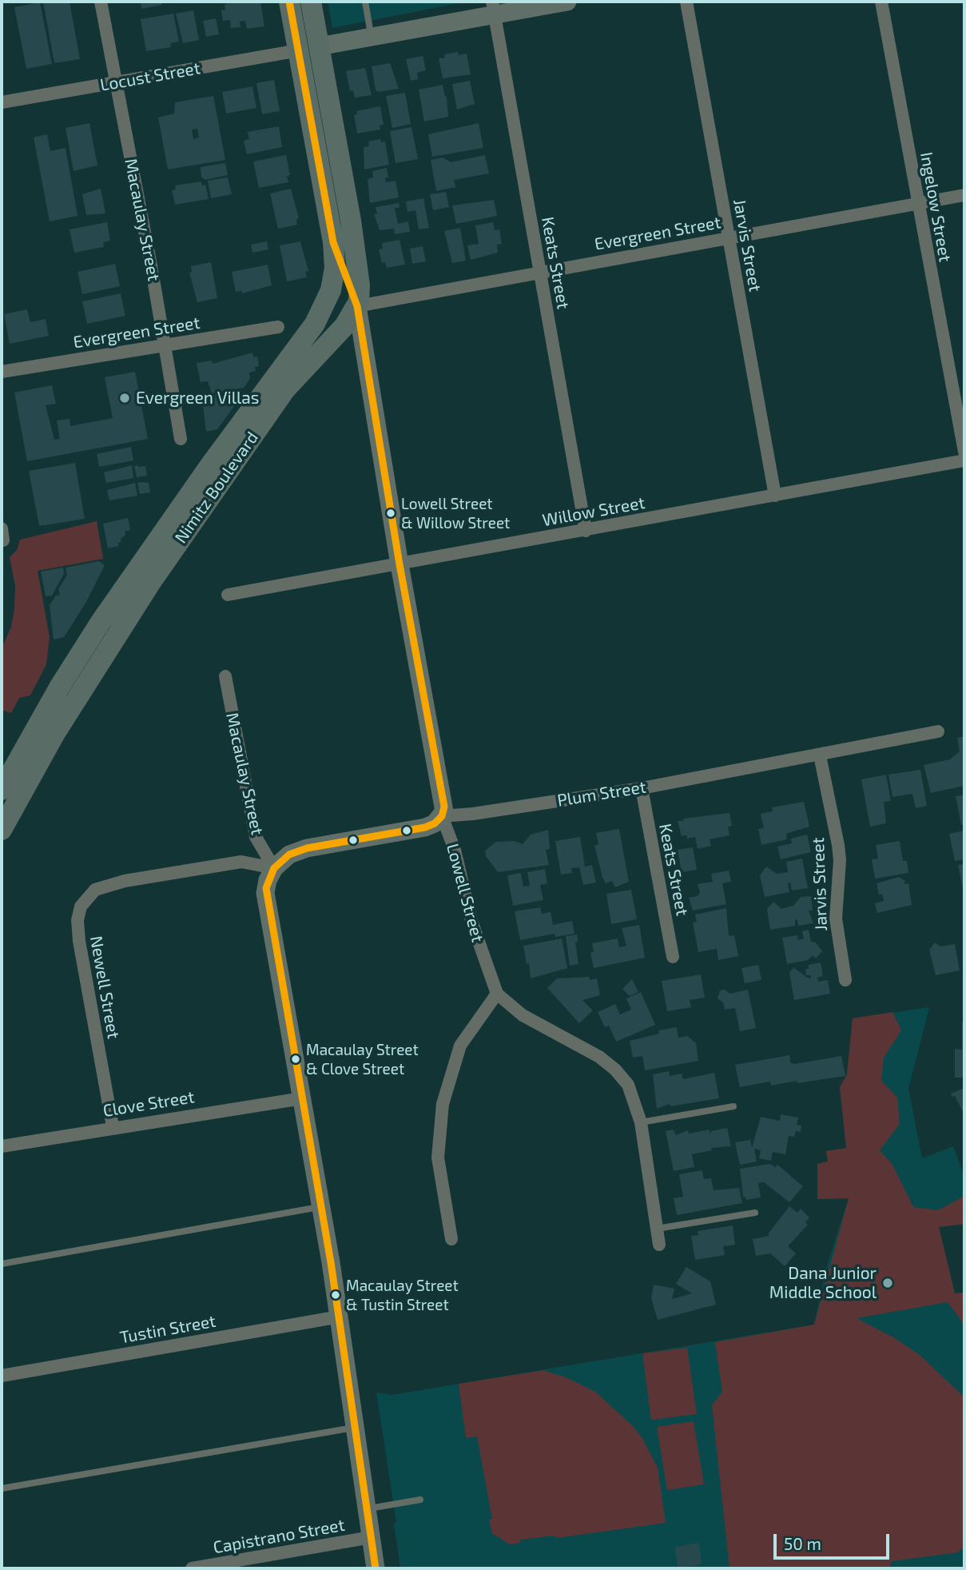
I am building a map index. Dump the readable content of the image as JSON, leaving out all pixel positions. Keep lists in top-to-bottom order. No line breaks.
{"streets":{"main road":["Nimitz Boulevard"],"street":["Locust Street","Ingelow Street","Macaulay Street","Evergreen Street","Jarvis Street","Keats Street","Willow Street","Plum Street","Lowell Street","Newell Street","Clove Street","Tustin Street","Capistrano Street"]},"crossings":[["Locust Street","Macaulay Street"],["Locust Street","Keats Street"],["Locust Street","Nimitz Boulevard"],["Ingelow Street","Evergreen Street"],["Macaulay Street","Evergreen Street"],["Macaulay Street","Plum Street"],["Macaulay Street","Newell Street"],["Evergreen Street","Jarvis Street"],["Evergreen Street","Keats Street"],["Evergreen Street","Nimitz Boulevard"],["Evergreen Street","Lowell Street"],["Jarvis Street","Willow Street"],["Jarvis Street","Plum Street"],["Keats Street","Willow Street"],["Keats Street","Plum Street"],["Nimitz Boulevard","Lowell Street"],["Willow Street","Lowell Street"],["Plum Street","Lowell Street"],["Plum Street","Newell Street"],["Newell Street","Clove Street"]],"places":["Evergreen Villas","Lowell Street & Willow Street","Macaulay Street & Clove Street","Dana Junior Middle School","Macaulay Street & Tustin Street"],"scale_bar":"50 m"}
